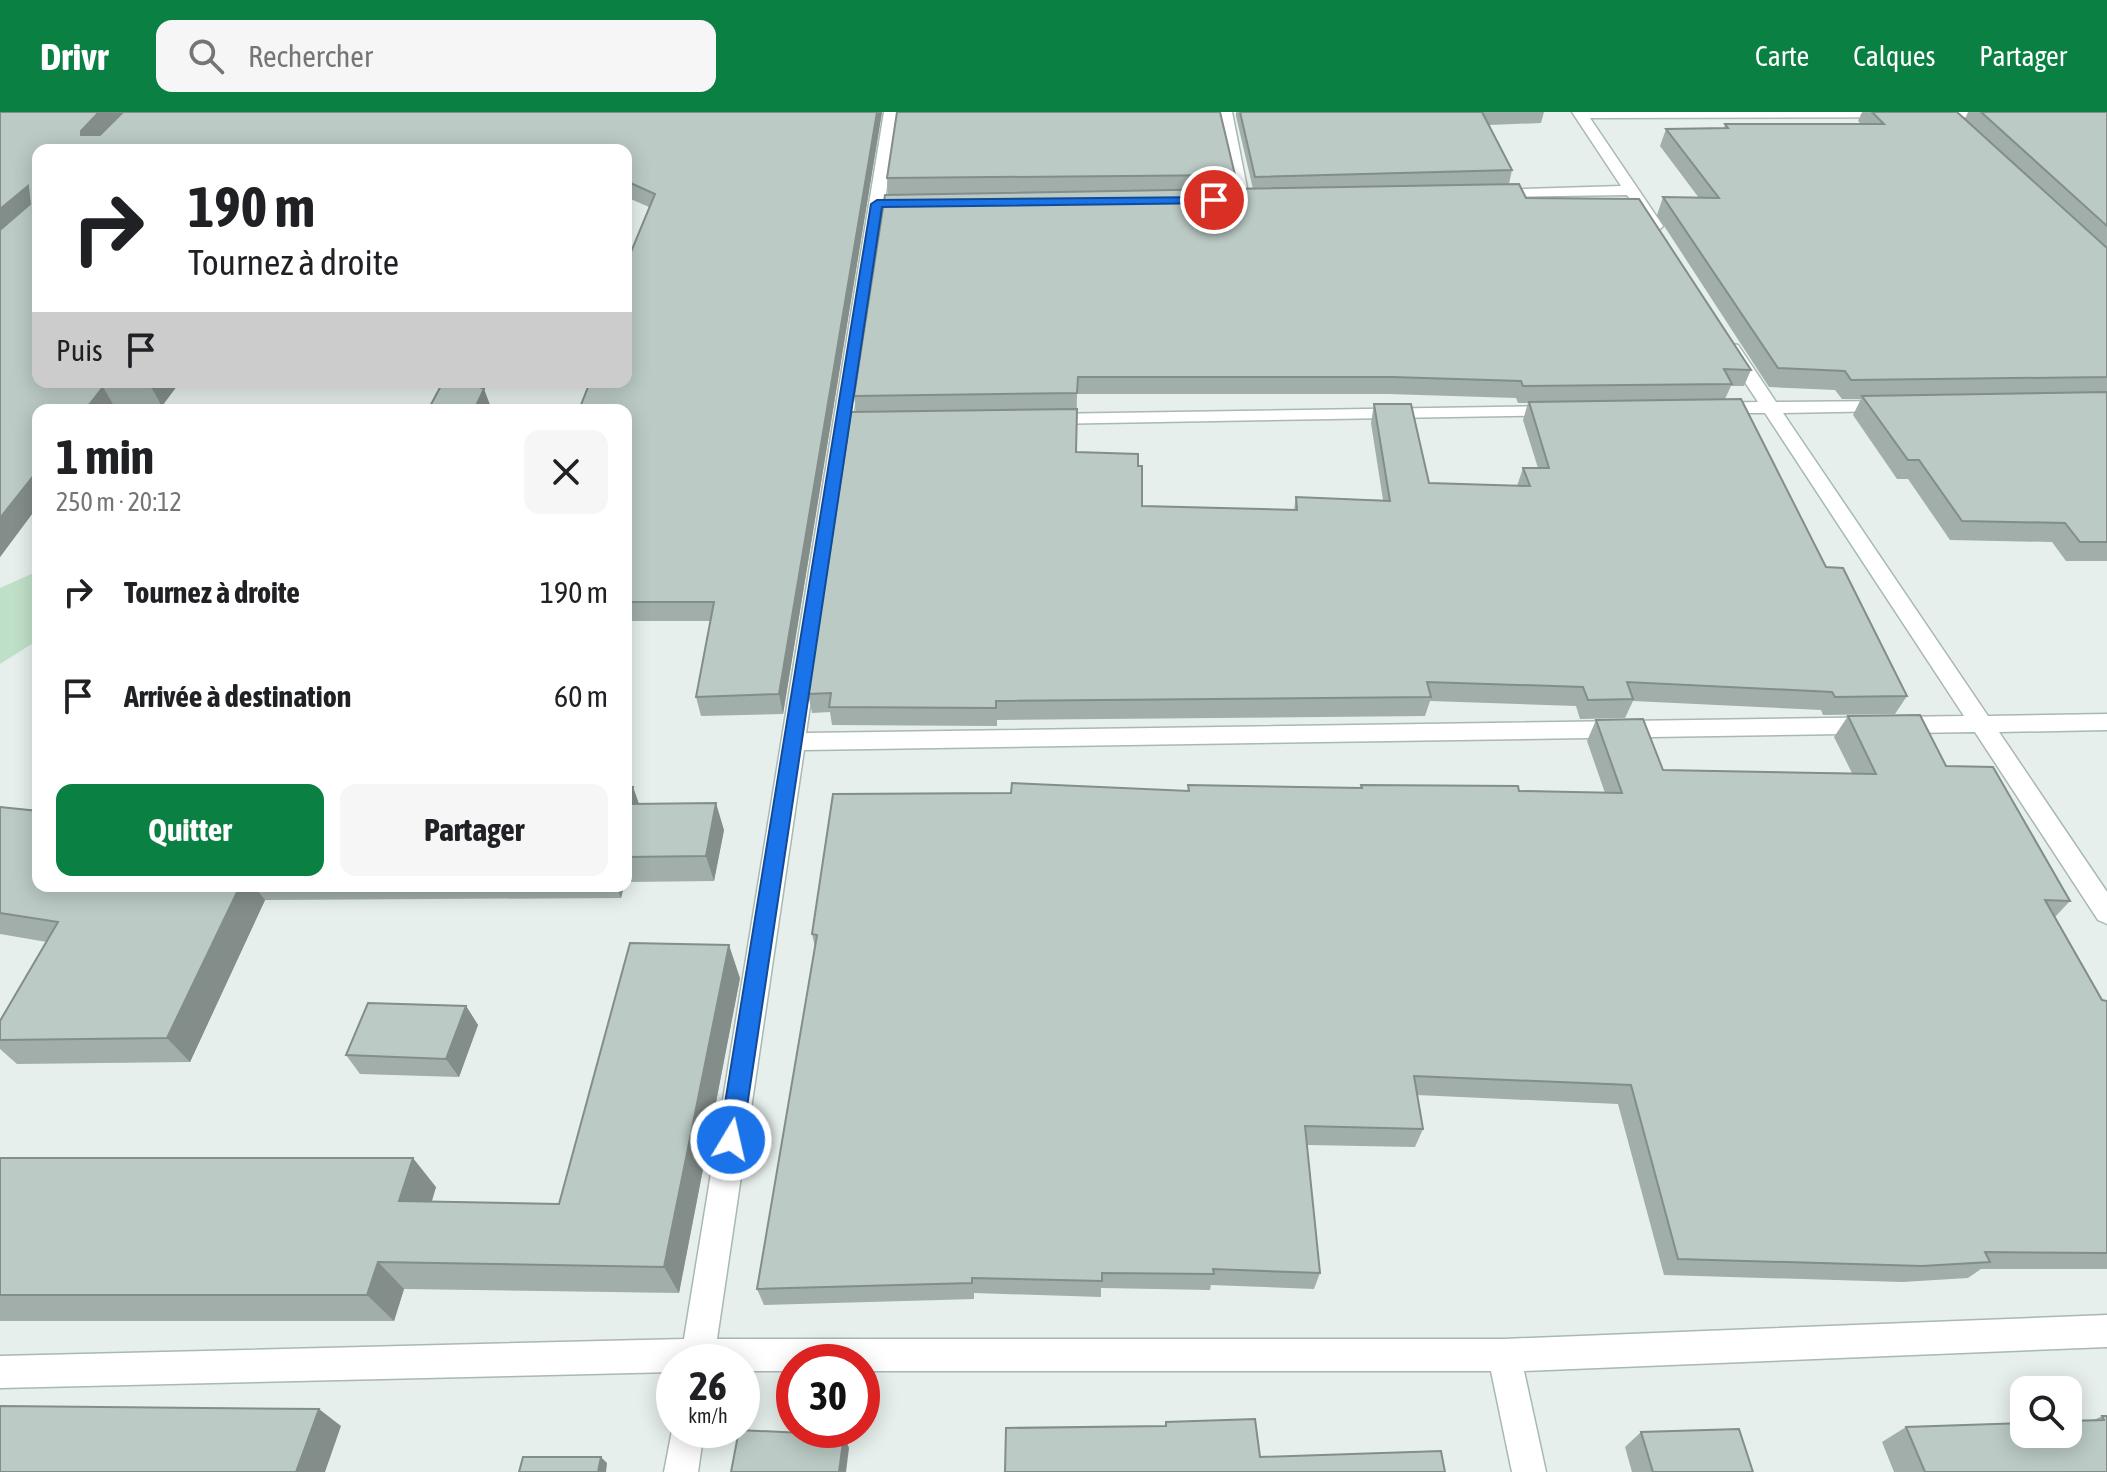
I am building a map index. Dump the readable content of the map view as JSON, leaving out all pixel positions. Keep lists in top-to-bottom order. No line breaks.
{"page":{"header":"Drivr","search":"Rechercher","nav":["Carte","Calques","Partager"],"turn":["190 m","Tournez à droite"],"then":"Puis","heading":["1 min","250 m · 20:12"],"list":[{"name":"Tournez à droite","value":"190 m"},{"name":"Arrivée à destination","value":"60 m"}],"buttons":["Quitter","Partager"],"speed":"26 km/h","limit":"30"}}
